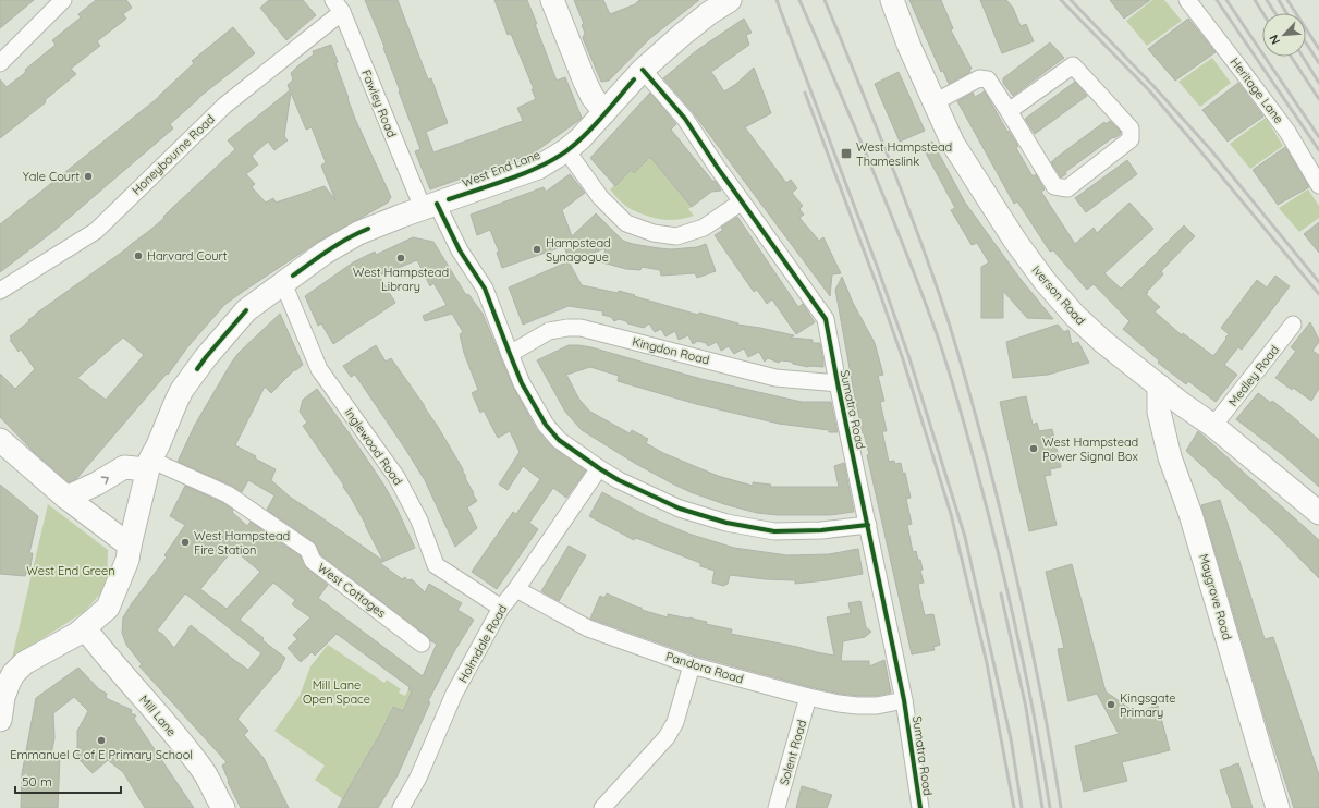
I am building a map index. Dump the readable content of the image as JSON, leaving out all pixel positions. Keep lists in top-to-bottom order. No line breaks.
{"streets":{"main road":["West End Lane","Iverson Road","Maygrove Road","Mill Lane"],"street":["Heritage Lane","Fawley Road","Honeybourne Road","Kingdon Road","Medley Road","Sumatra Road","Inglewood Road","West Cottages","Holmdale Road","Pandora Road","Solent Road"]},"crossings":[["Fawley Road","Honeybourne Road"],["Fawley Road","West End Lane"],["Fawley Road","Kingdon Road"],["Fawley Road","Sumatra Road"],["Fawley Road","Holmdale Road"],["West End Lane","Sumatra Road"],["West End Lane","Inglewood Road"],["West End Lane","West Cottages"],["West End Lane","Mill Lane"],["Iverson Road","Medley Road"],["Iverson Road","Maygrove Road"],["Kingdon Road","Sumatra Road"],["Sumatra Road","Pandora Road"],["Inglewood Road","Holmdale Road"],["Holmdale Road","Pandora Road"],["Pandora Road","Solent Road"]],"parks":["West End Green","Mill Lane Open Space"],"places":{"transit":["West Hampstead Thameslink"],"other":["Yale Court","Hampstead Synagogue","Harvard Court","West Hampstead Library","West Hampstead Power Signal Box","West Hampstead Fire Station","Kingsgate Primary","Emmanuel C of E Primary School"]},"scale_bar":"50 m","north":"bottom left"}
